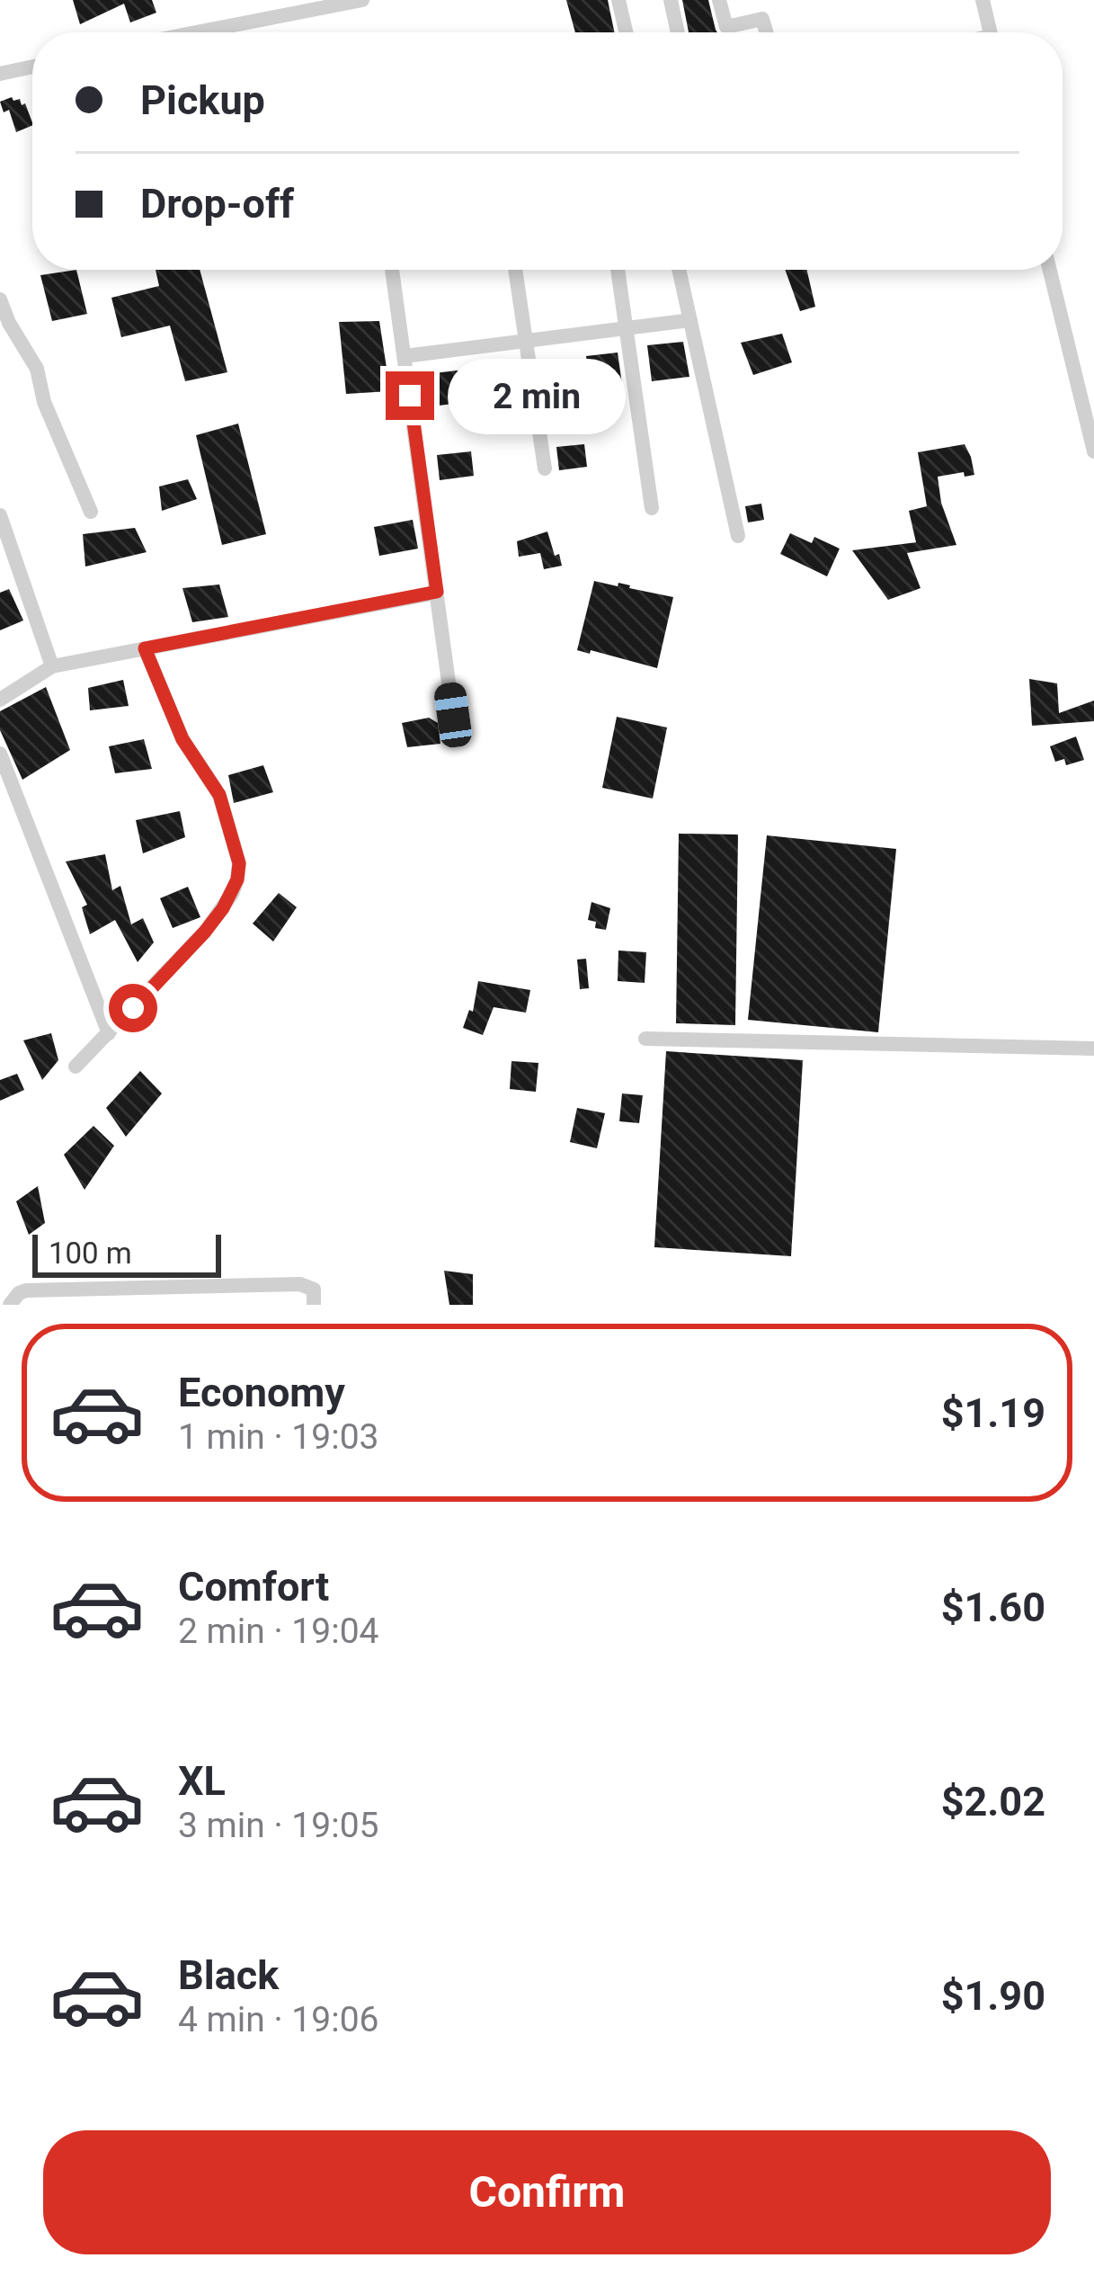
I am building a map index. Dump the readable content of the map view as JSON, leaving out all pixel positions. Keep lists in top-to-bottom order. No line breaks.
{"scale_bar":"100 m","page":{"banner":["Pickup","Drop-off"],"bubble":"2 min","scale":"100 m","list":[{"name":"Economy","note":"1 min · 19:03","value":"$1.19"},{"name":"Comfort","note":"2 min · 19:04","value":"$1.60"},{"name":"XL","note":"3 min · 19:05","value":"$2.02"},{"name":"Black","note":"4 min · 19:06","value":"$1.90"}],"buttons":"Confirm"}}
